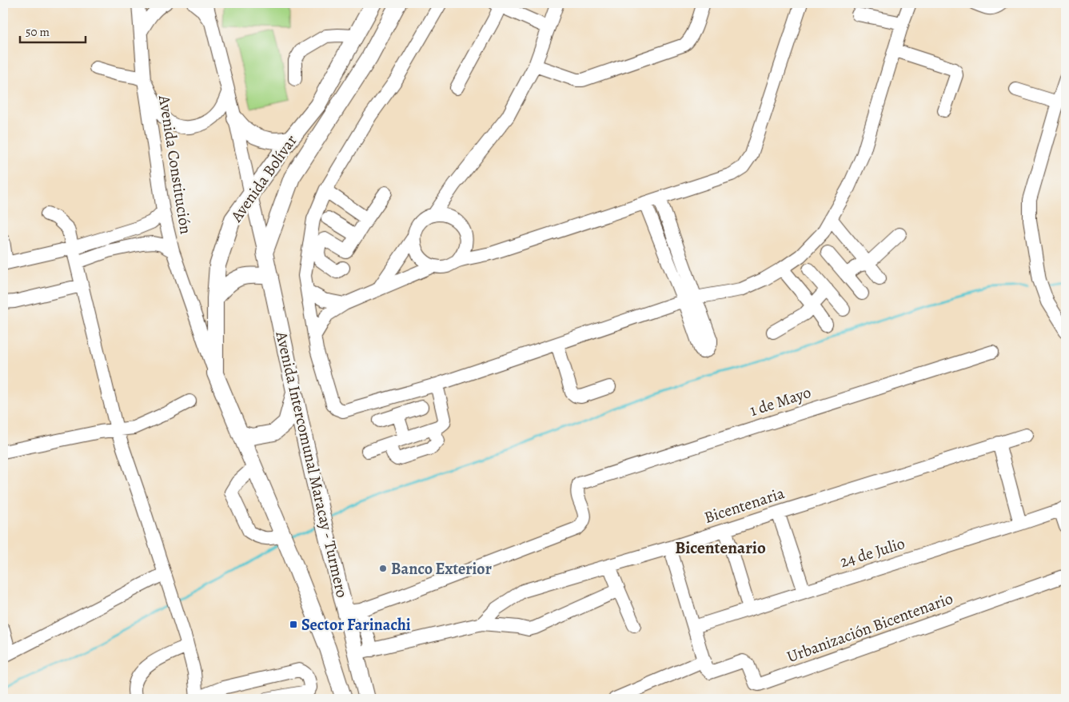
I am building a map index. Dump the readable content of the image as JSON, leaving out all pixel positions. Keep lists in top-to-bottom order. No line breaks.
{"streets":{"main road":["Avenida Bolívar","Avenida Intercomunal Maracay - Turmero"],"street":["Avenida Constitución","1 de Mayo","Bicentenaria","24 de Julio","Urbanización Bicentenario"]},"crossings":[["Avenida Constitución","Avenida Bolívar"],["Avenida Constitución","Avenida Intercomunal Maracay - Turmero"],["Avenida Bolívar","Avenida Intercomunal Maracay - Turmero"],["1 de Mayo","Avenida Intercomunal Maracay - Turmero"]],"districts":["Bicentenario"],"places":{"other":["Banco Exterior"],"transit":["Sector Farinachi"]},"scale_bar":"50 m"}
